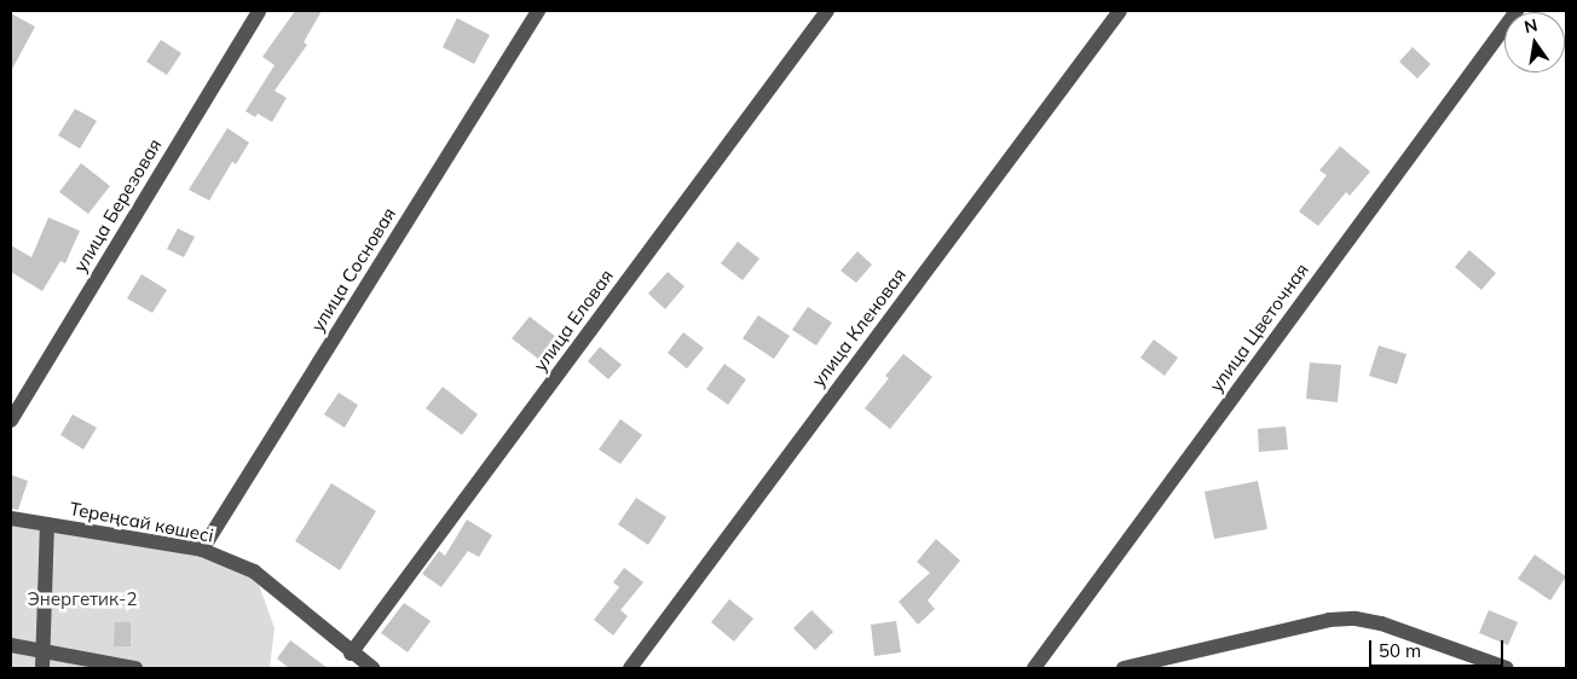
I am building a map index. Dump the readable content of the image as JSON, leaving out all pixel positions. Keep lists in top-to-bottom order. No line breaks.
{"streets":{"street":["улица Березовая","улица Сосновая","улица Еловая","улица Кленовая","улица Цветочная","Тереңсай көшесі"]},"crossings":[["улица Сосновая","Тереңсай көшесі"],["улица Еловая","Тереңсай көшесі"]],"parks":["Энергетик-2"],"scale_bar":"50 m","north":"top"}
